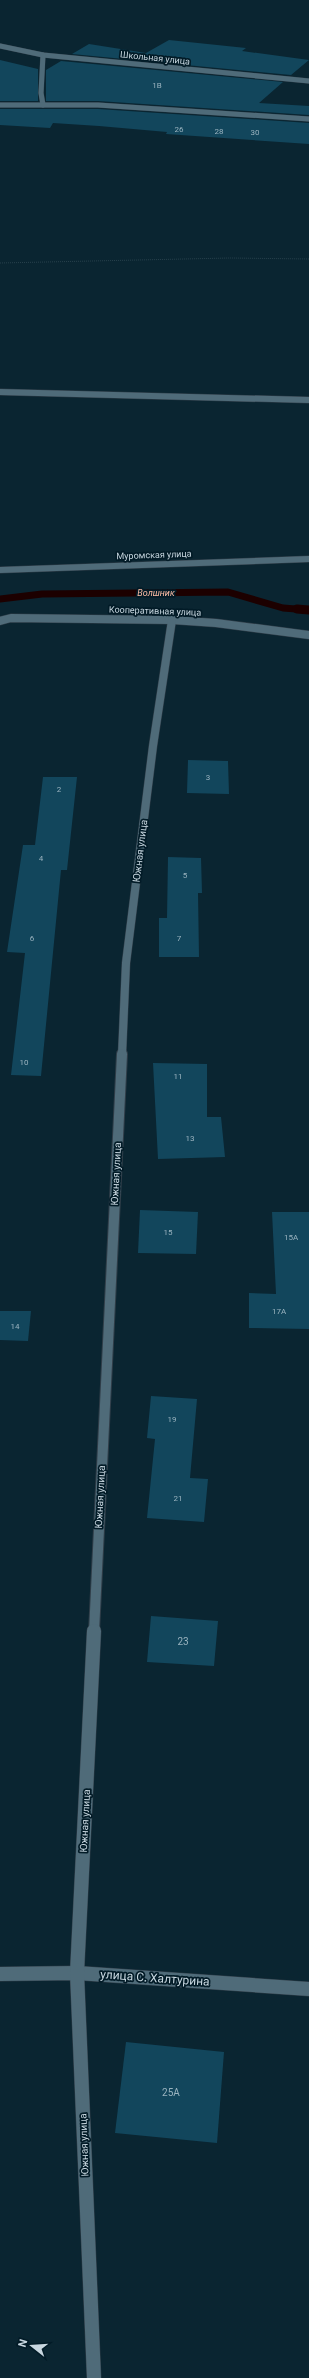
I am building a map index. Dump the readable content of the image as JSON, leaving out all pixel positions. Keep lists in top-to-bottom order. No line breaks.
{"streets":{"street":["Школьная улица","Муромская улица","Кооперативная улица","Южная улица","улица С. Халтурина"]},"crossings":[["Кооперативная улица","Южная улица"],["Южная улица","улица С. Халтурина"]],"water":["Волшник"],"house_numbers":["1В","26","28","30","3","2","4","5","6","7","10","11","13","15","15А","17А","14","19","21","23","25А"],"north":"left"}
